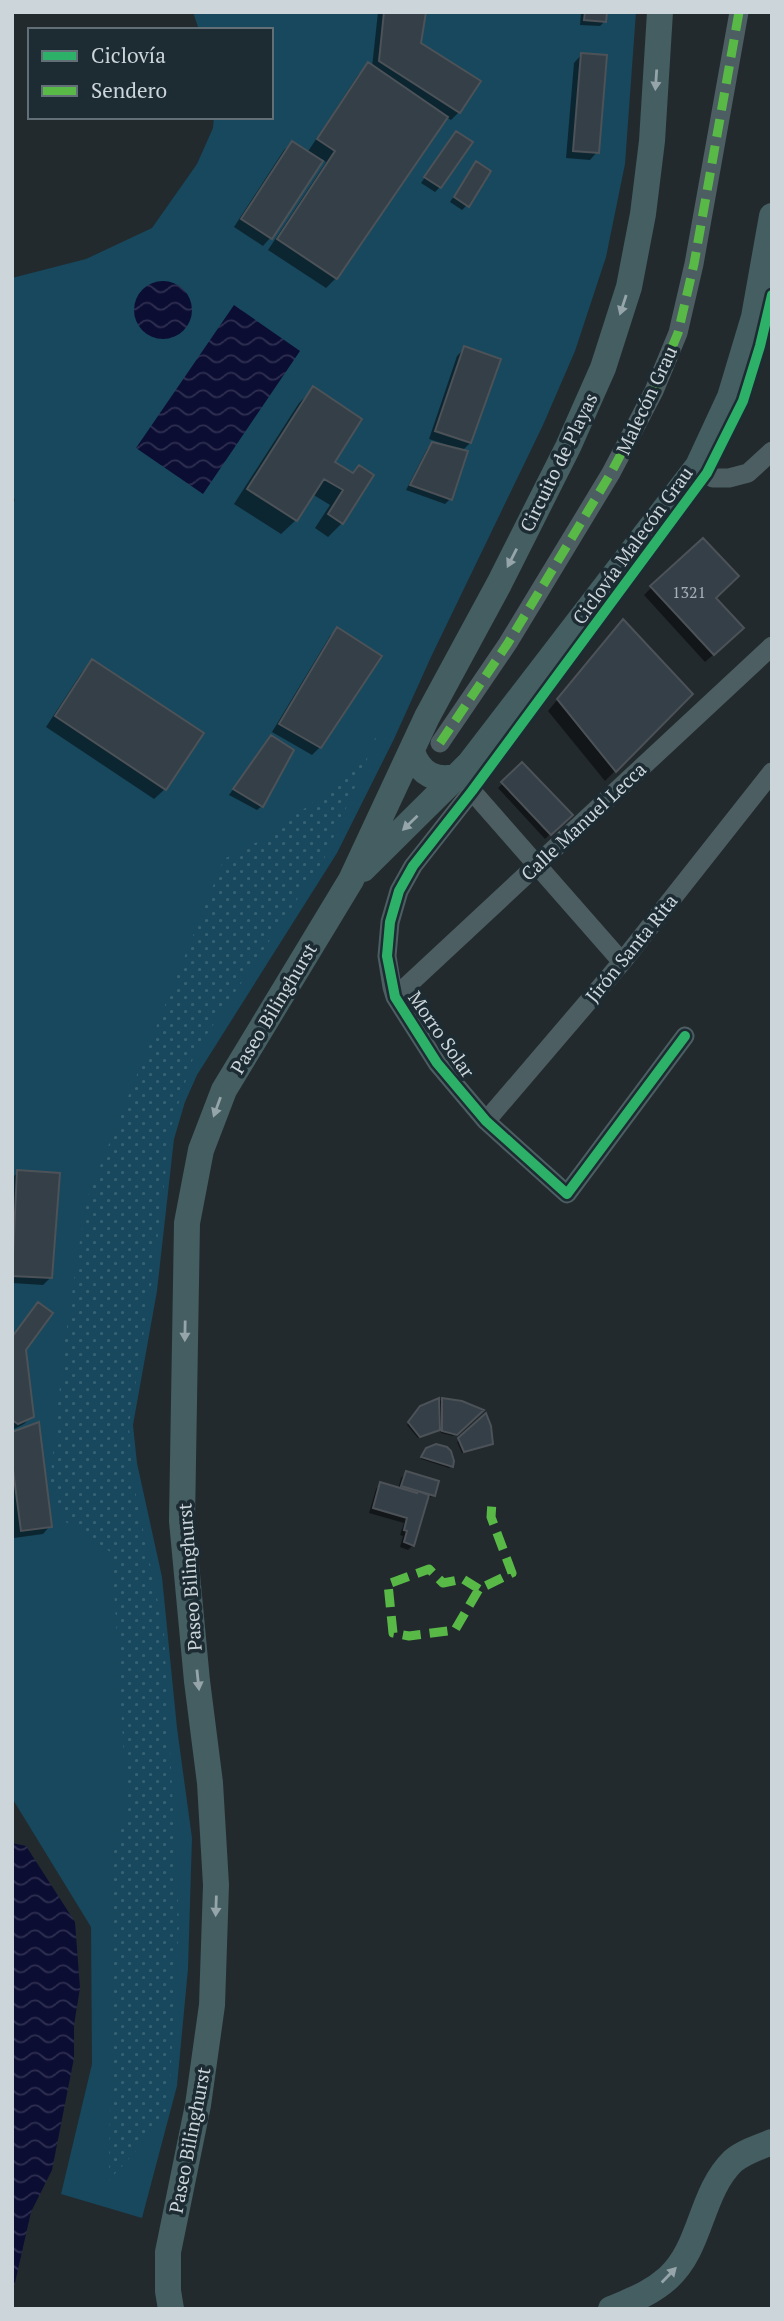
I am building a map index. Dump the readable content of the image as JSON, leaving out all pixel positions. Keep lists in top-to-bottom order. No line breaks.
{"streets":{"main road":["Circuito de Playas","Paseo Bilinghurst"],"street":["Malecón Grau","Calle Manuel Lecca","Jirón Santa Rita","Morro Solar"],"cycle path":["Ciclovía Malecón Grau"]},"crossings":[["Circuito de Playas","Paseo Bilinghurst"],["Calle Manuel Lecca","Morro Solar"],["Jirón Santa Rita","Morro Solar"]],"one_way":["Paseo Bilinghurst"],"house_numbers":["1321"],"legend":["Ciclovía","Sendero"]}
